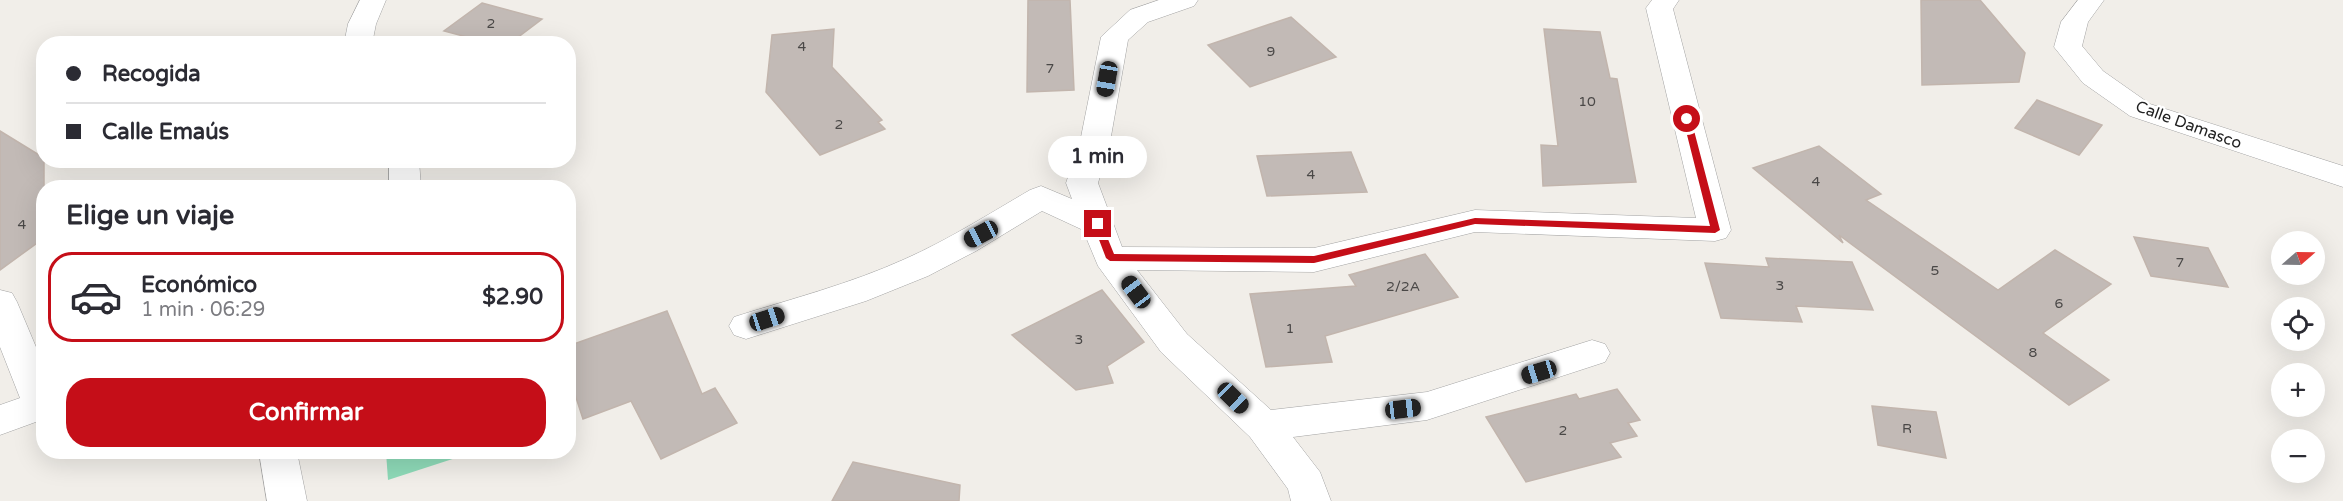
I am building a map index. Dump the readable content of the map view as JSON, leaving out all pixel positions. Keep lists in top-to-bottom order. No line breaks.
{"streets":{"street":["Calle Damasco"]},"house_numbers":["2","4","9","7","10","2","4","4","4","7","5","3","2/2A","6","1","3","8","R","2"],"north":"right","page":{"banner":["Recogida","Calle Emaús"],"bubble":"1 min","heading":"Elige un viaje","map_buttons":["+","−"],"list":[{"name":"Económico","note":"1 min · 06:29","value":"$2.90"}],"buttons":"Confirmar"}}
